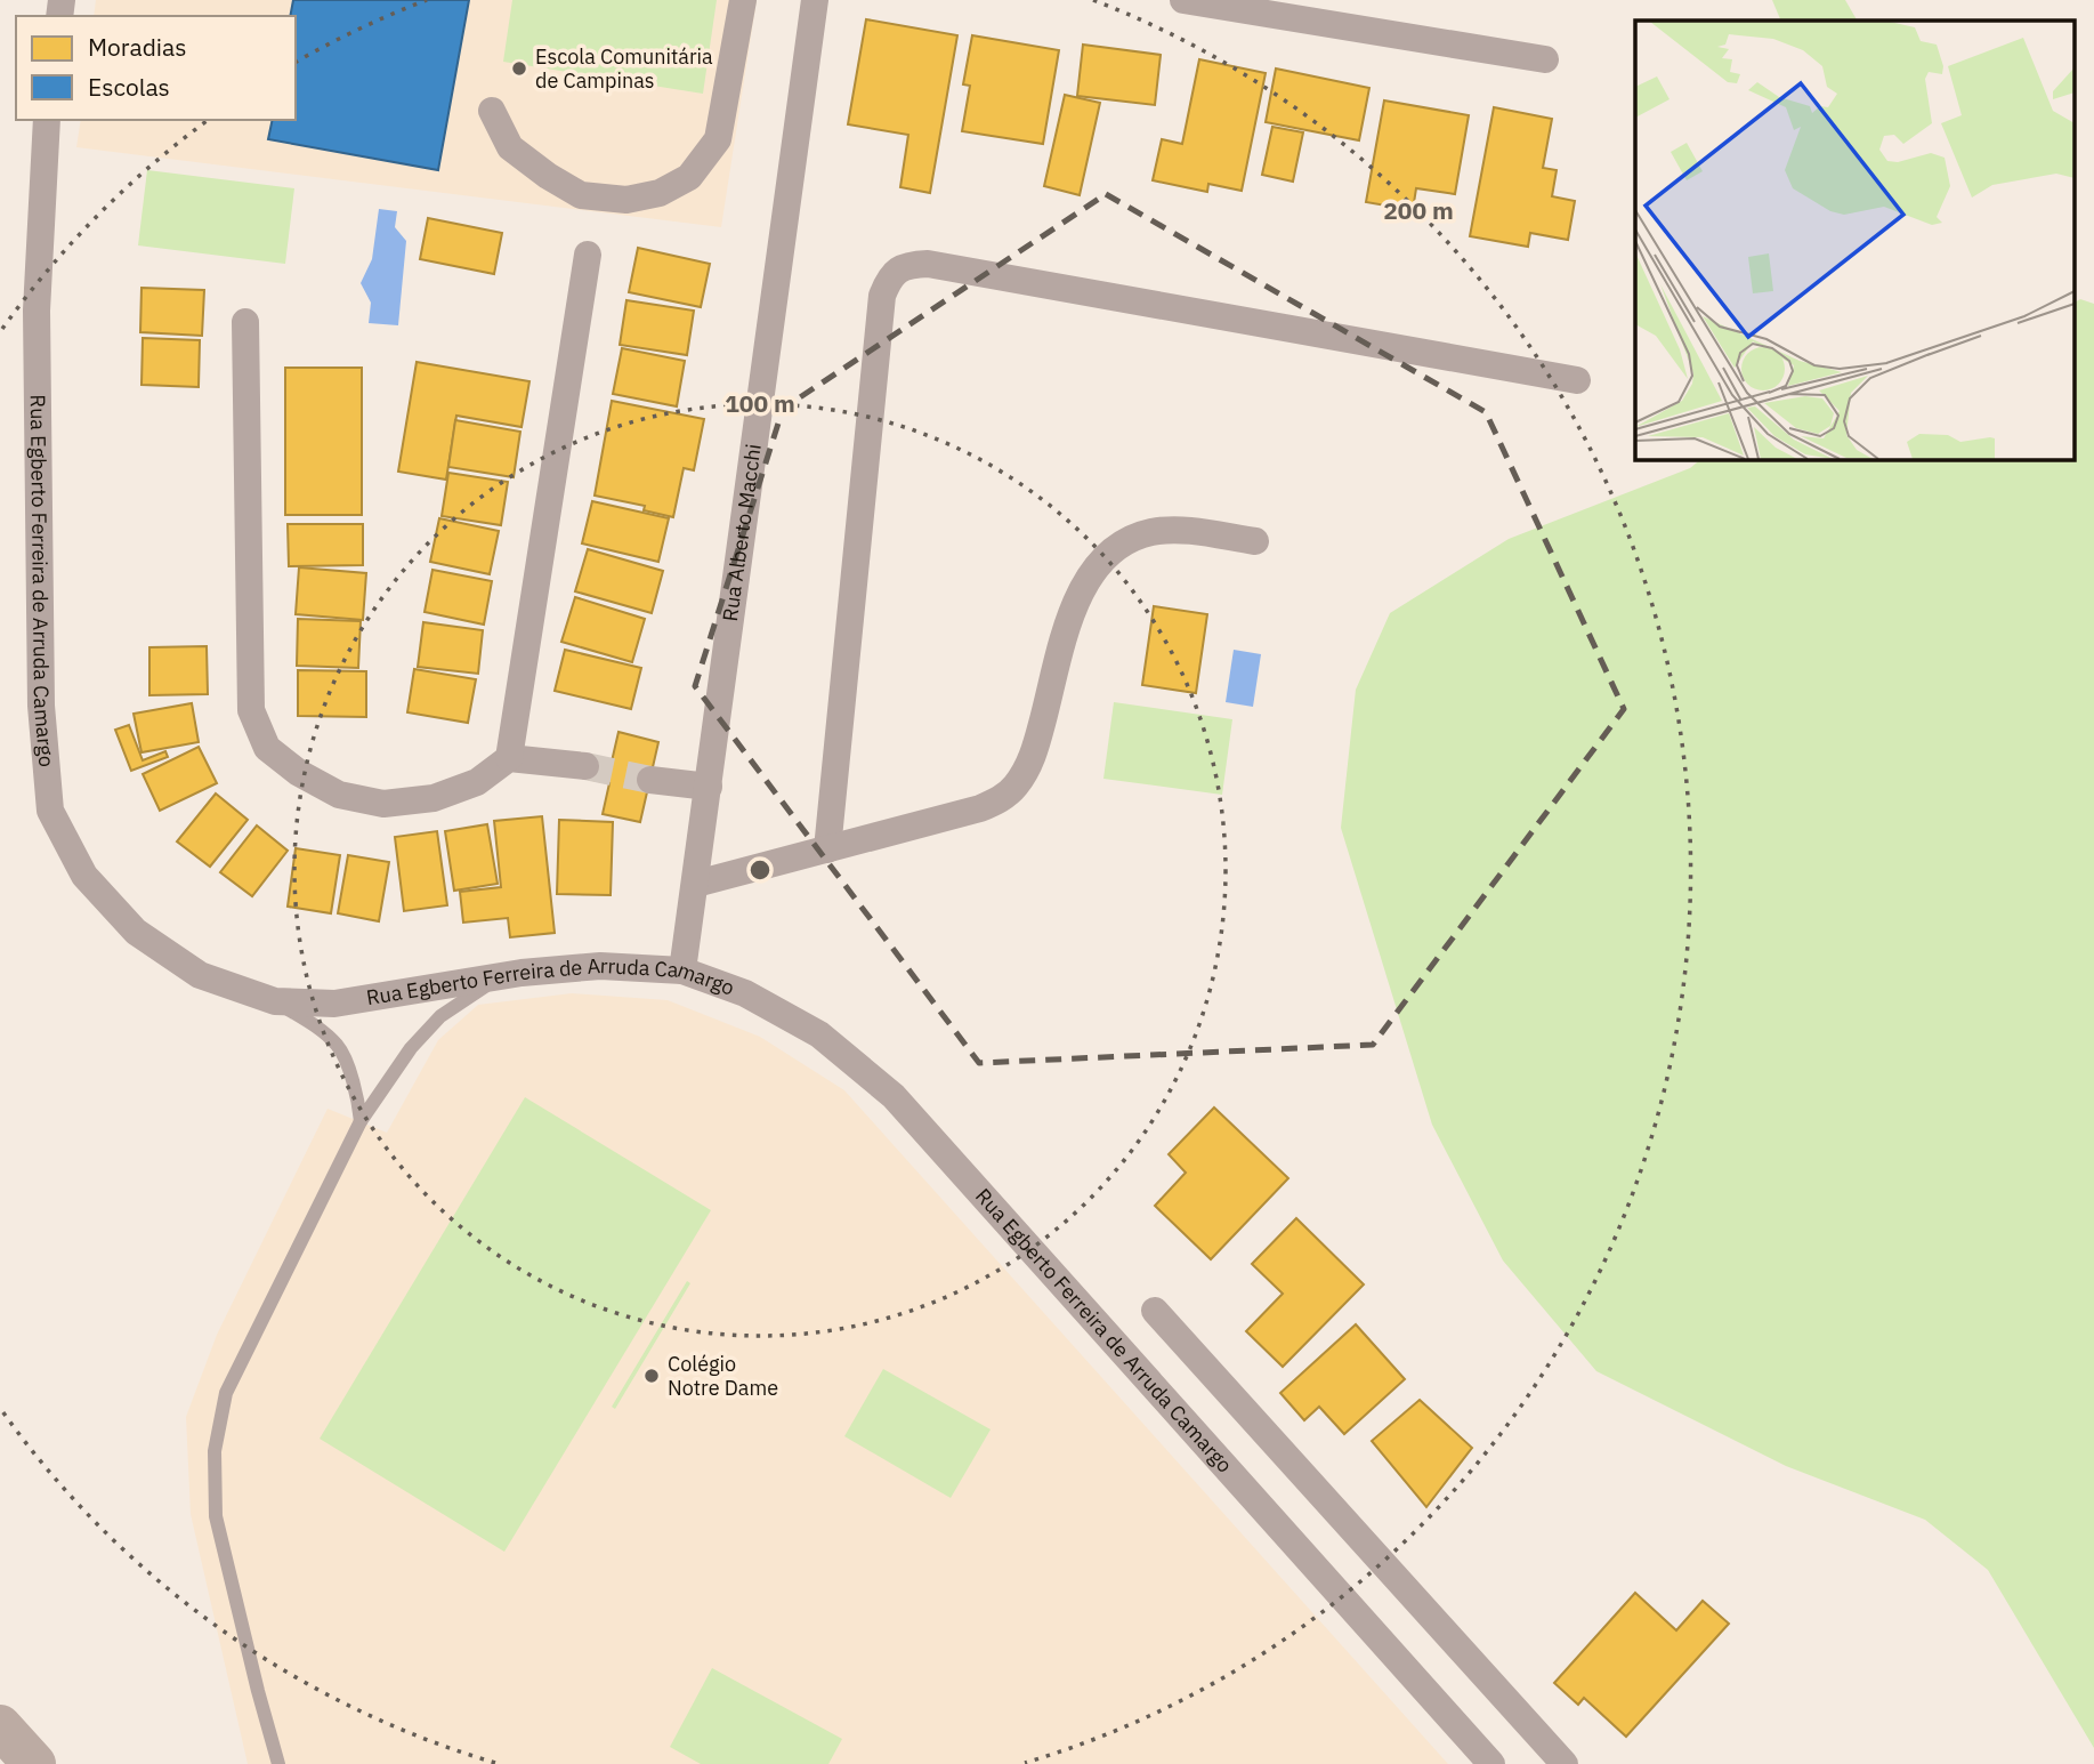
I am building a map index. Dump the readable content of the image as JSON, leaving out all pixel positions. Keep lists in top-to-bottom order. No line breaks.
{"streets":{"street":["Rua Alberto Macchi","Rua Egberto Ferreira de Arruda Camargo"]},"crossings":[["Rua Alberto Macchi","Rua Egberto Ferreira de Arruda Camargo"]],"places":["Escola Comunitária de Campinas","Colégio Notre Dame"],"legend":["Moradias","Escolas"],"rings":["200 m","100 m"]}
